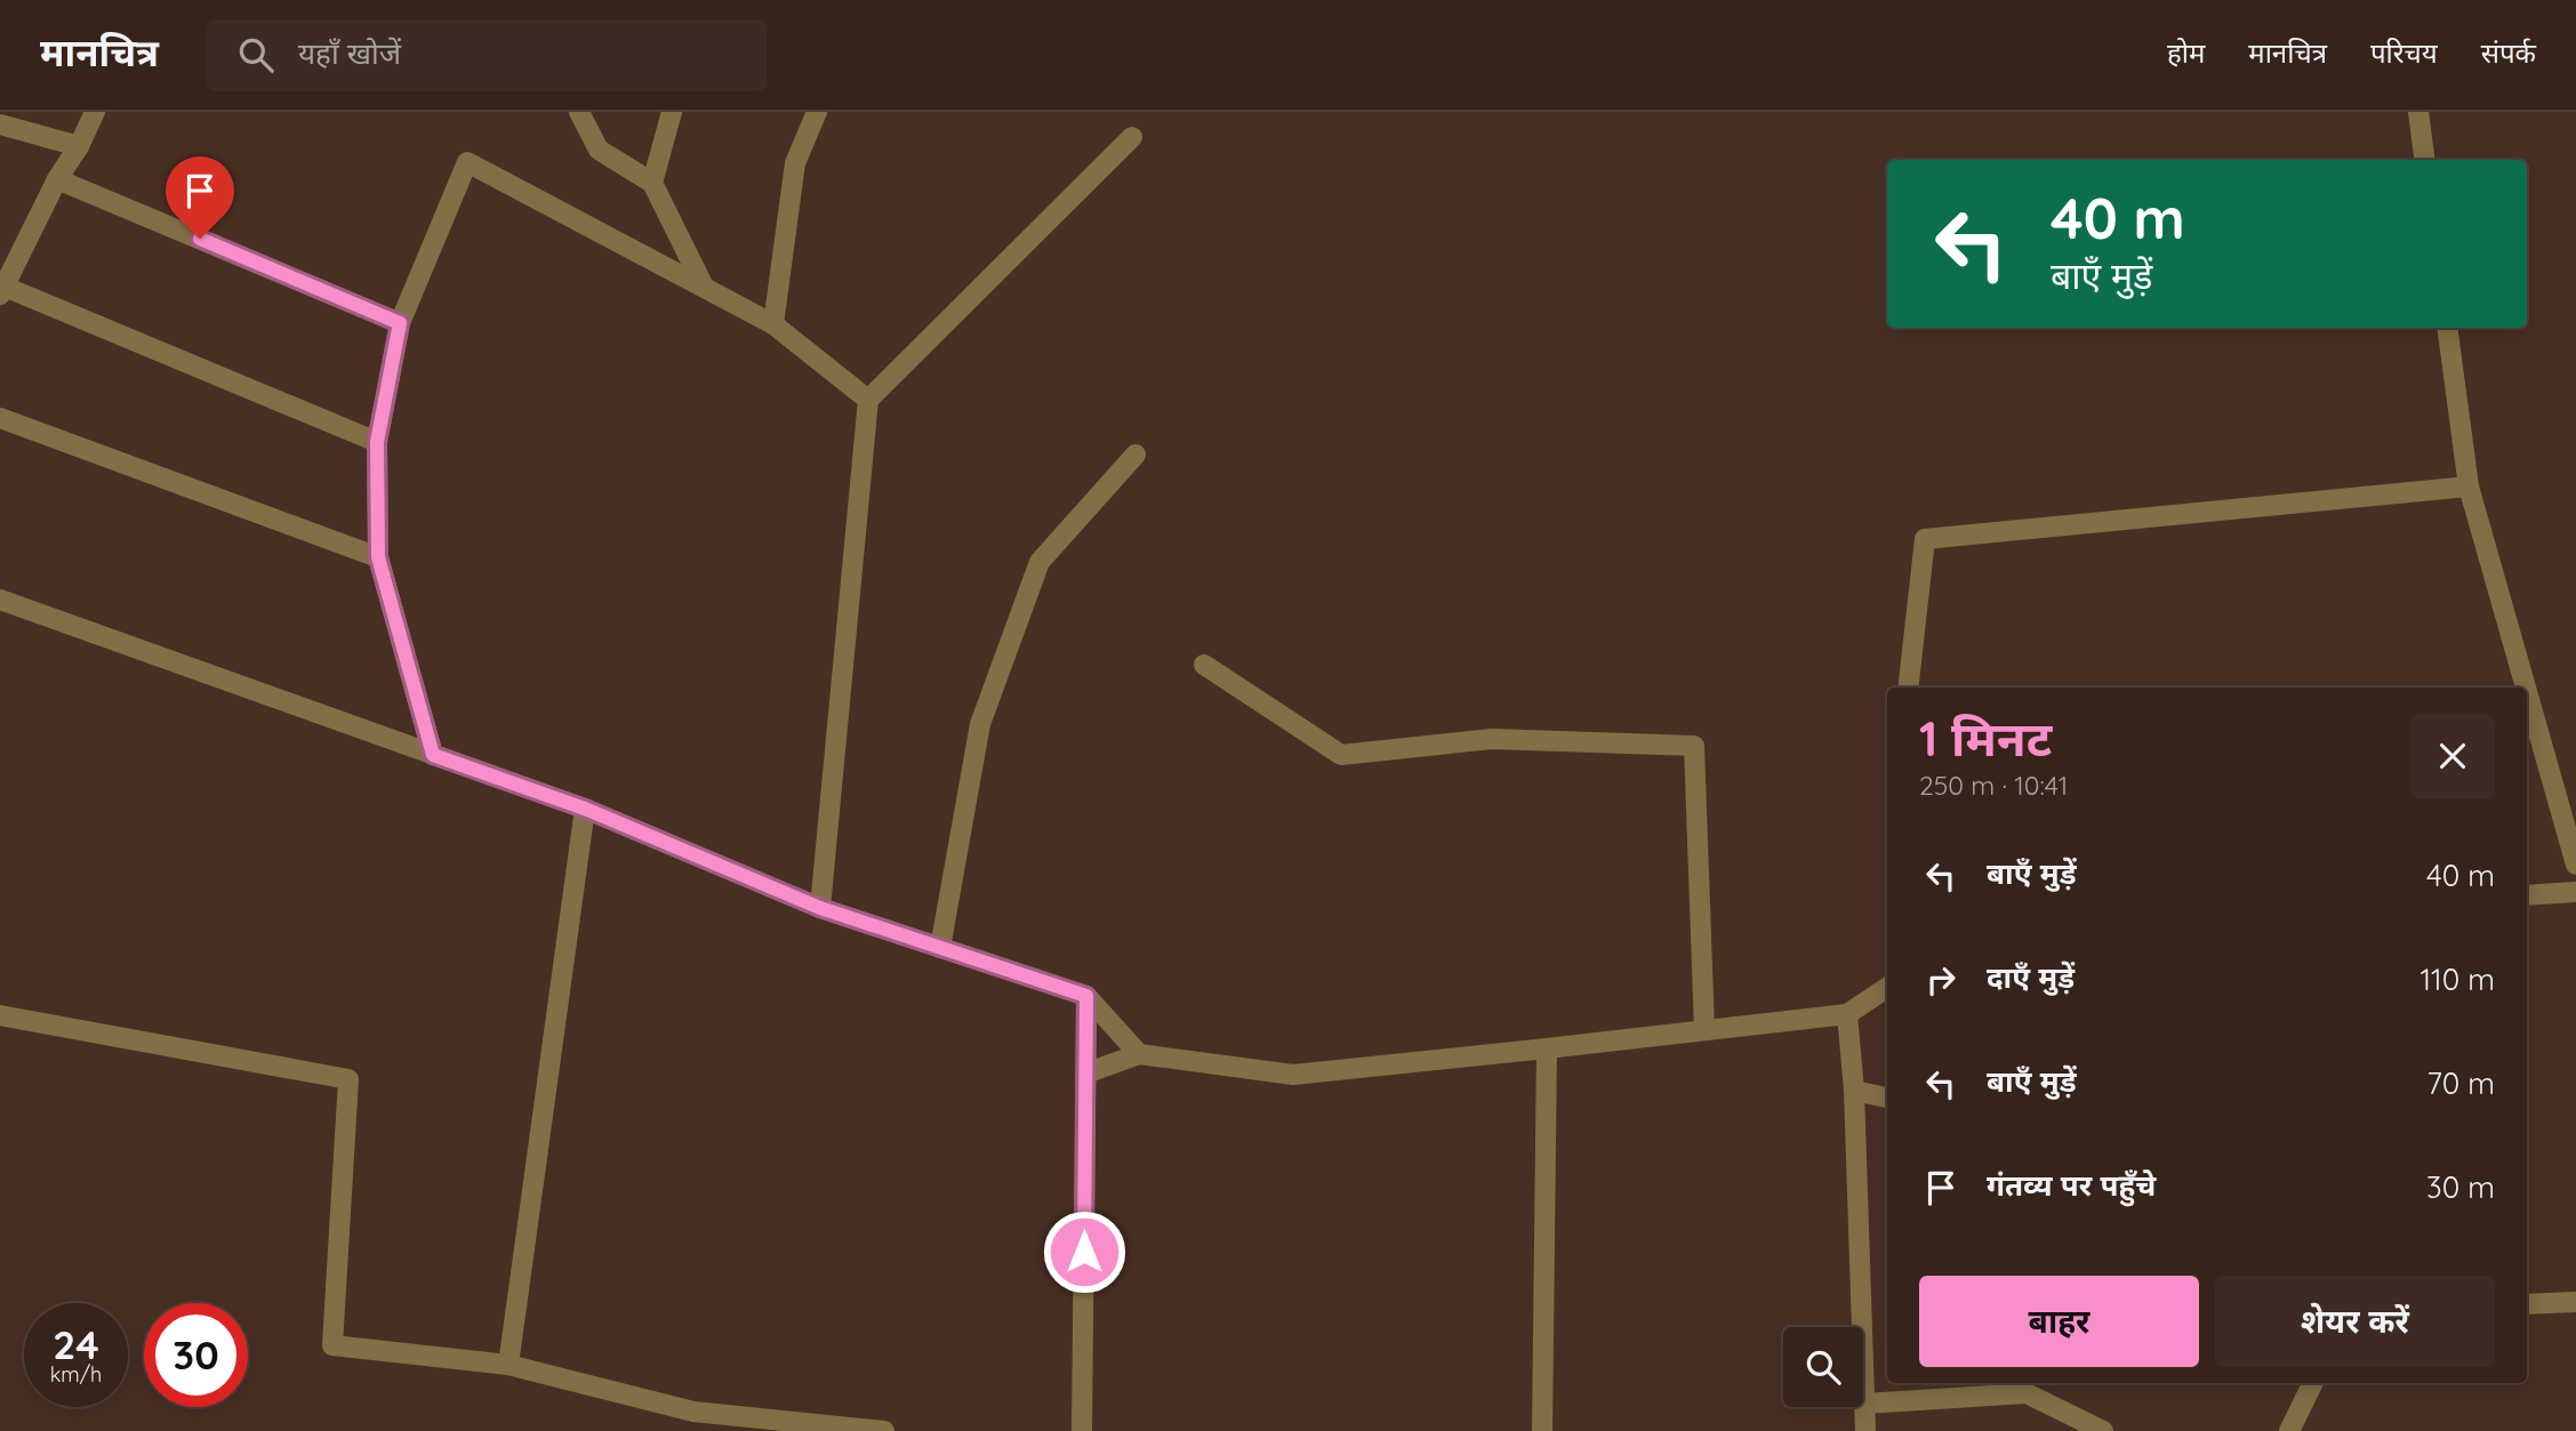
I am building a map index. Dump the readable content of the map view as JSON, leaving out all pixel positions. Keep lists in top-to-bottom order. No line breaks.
{"page":{"header":"मानचित्र","search":"यहाँ खोजें","nav":["होम","मानचित्र","परिचय","संपर्क"],"turn":["40 m","बाएँ मुड़ें"],"heading":["1 मिनट","250 m · 10:41"],"list":[{"name":"बाएँ मुड़ें","value":"40 m"},{"name":"दाएँ मुड़ें","value":"110 m"},{"name":"बाएँ मुड़ें","value":"70 m"},{"name":"गंतव्य पर पहुँचे","value":"30 m"}],"buttons":["बाहर","शेयर करें"],"speed":"24 km/h","limit":"30"}}
